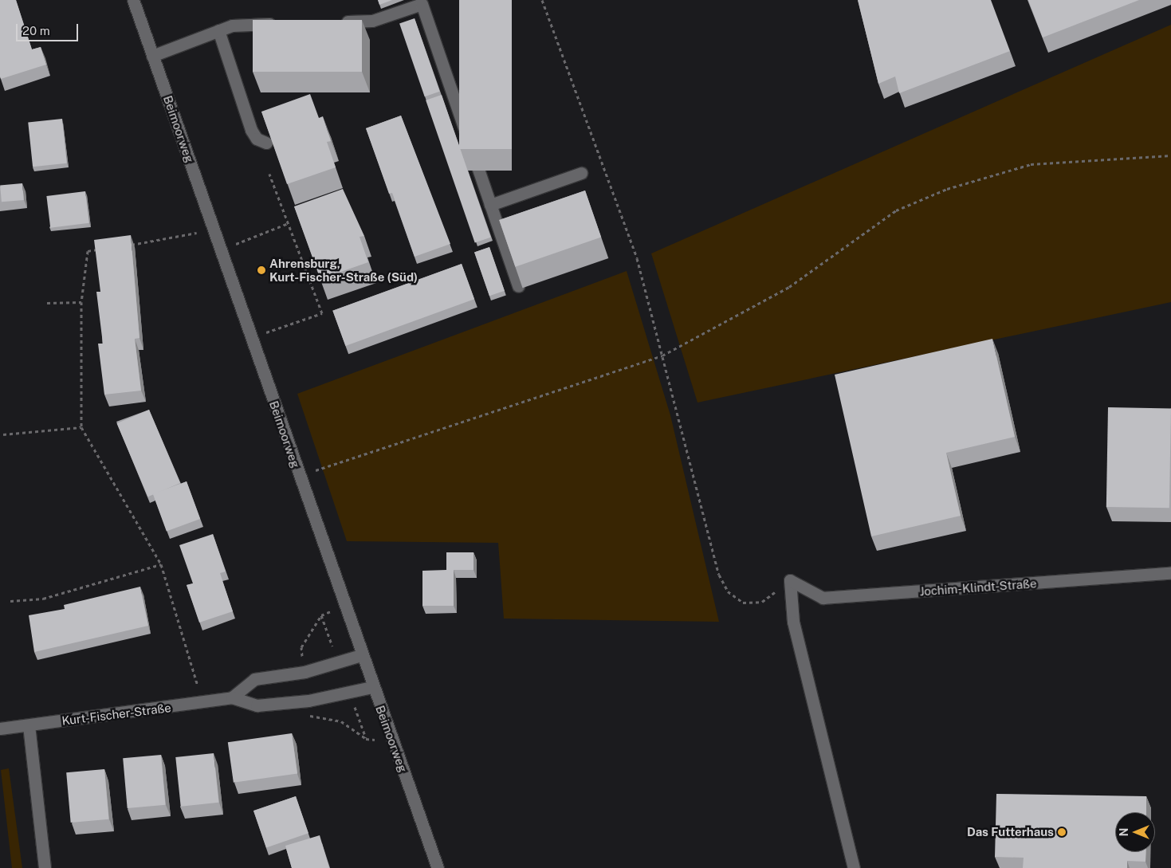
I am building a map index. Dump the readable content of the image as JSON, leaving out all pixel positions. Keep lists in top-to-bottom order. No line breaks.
{"streets":{"main road":["Beimoorweg","Jochim-Klindt-Straße","Kurt-Fischer-Straße"]},"crossings":[["Beimoorweg","Kurt-Fischer-Straße"]],"places":["Ahrensburg, Kurt-Fischer-Straße (Süd)","Das Futterhaus"],"scale_bar":"20 m","north":"left"}
